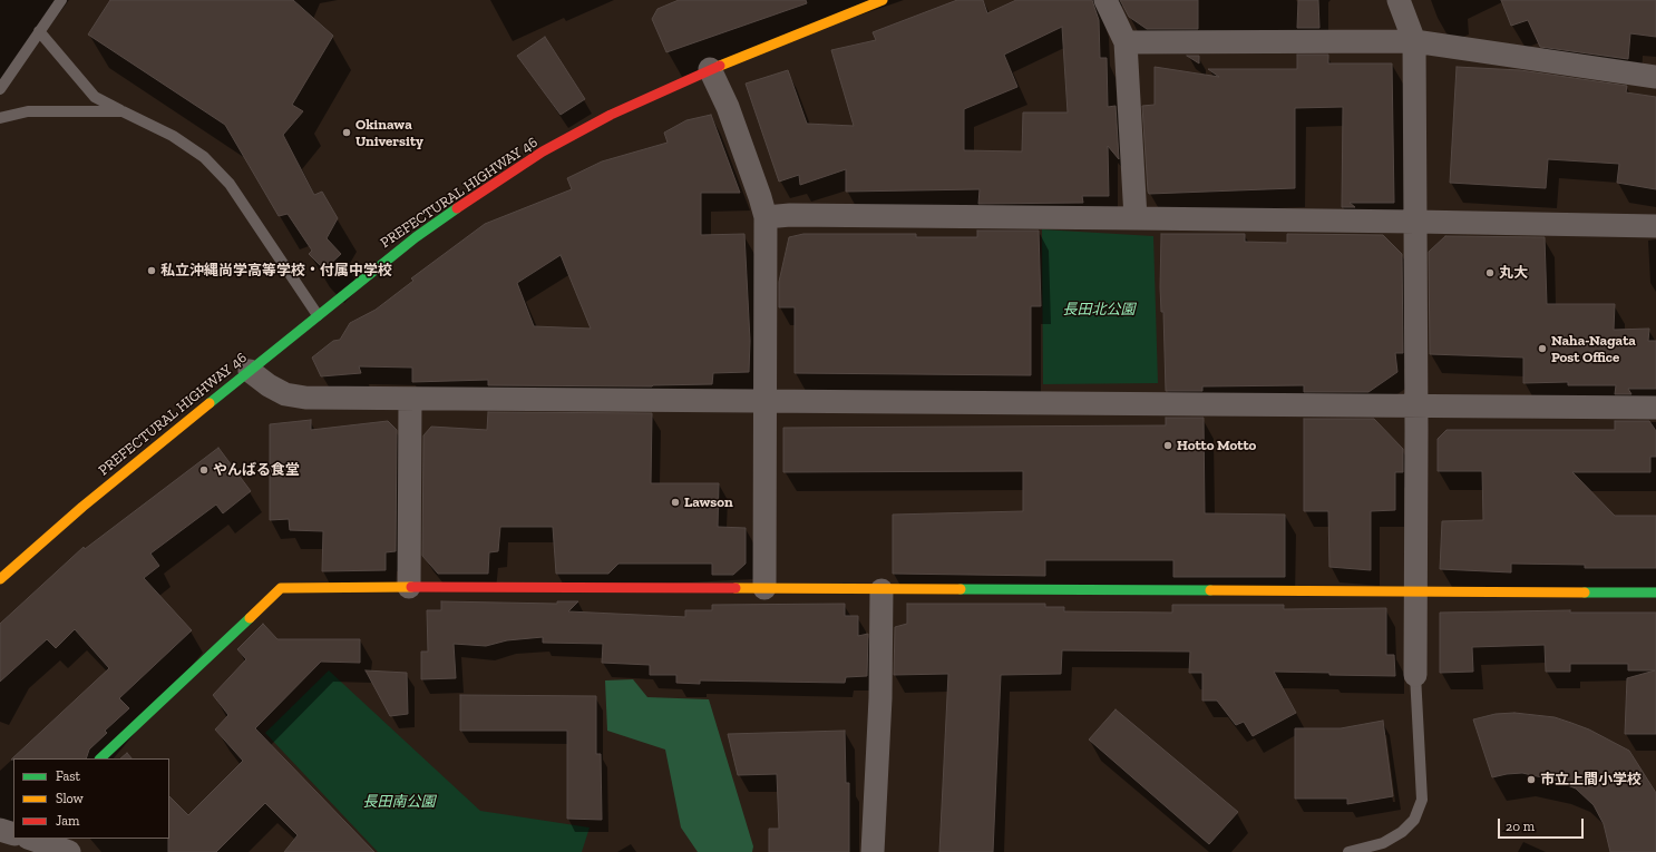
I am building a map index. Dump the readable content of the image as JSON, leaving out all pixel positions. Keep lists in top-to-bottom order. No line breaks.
{"streets":{"street":["PREFECTURAL HIGHWAY 46"]},"parks":["長田北公園","長田南公園"],"places":["Okinawa University","私立沖縄尚学高等学校・付属中学校","丸大","Naha-Nagata Post Office","Hotto Motto","やんばる食堂","Lawson","市立上間小学校"],"legend":["Fast","Slow","Jam"],"scale_bar":"20 m"}
